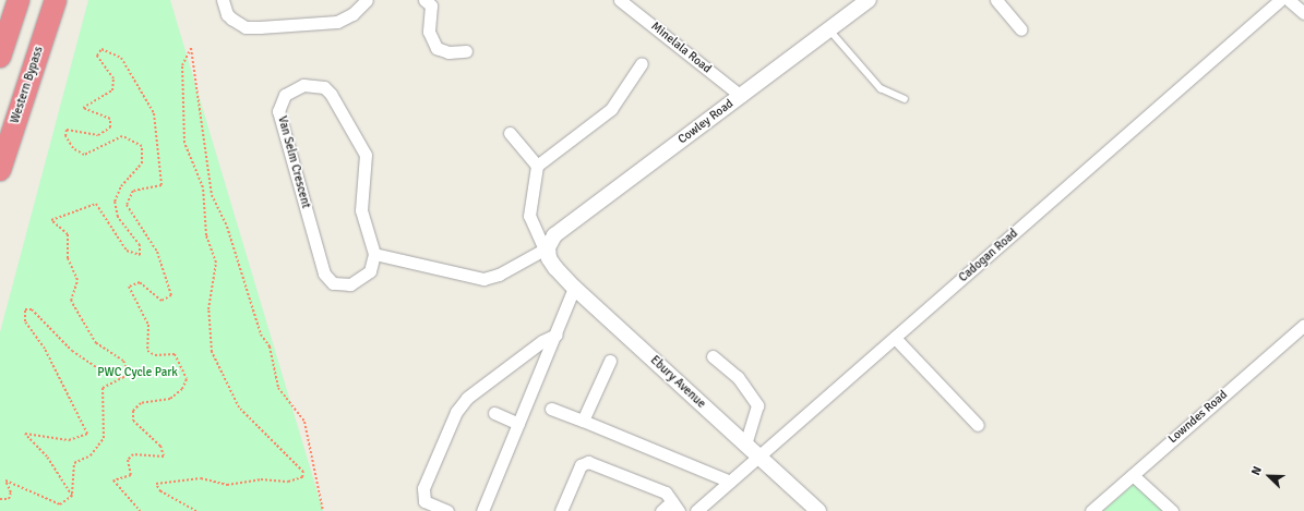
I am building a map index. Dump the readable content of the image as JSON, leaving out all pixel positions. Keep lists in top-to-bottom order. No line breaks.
{"streets":{"highway":["Western Bypass"],"street":["Minelala Road","Cowley Road","Van Selm Crescent","Cadogan Road","Ebury Avenue","Lowndes Road"]},"crossings":[["Minelala Road","Cowley Road"],["Cowley Road","Ebury Avenue"],["Cadogan Road","Ebury Avenue"]],"parks":["PWC Cycle Park"],"north":"top left"}
